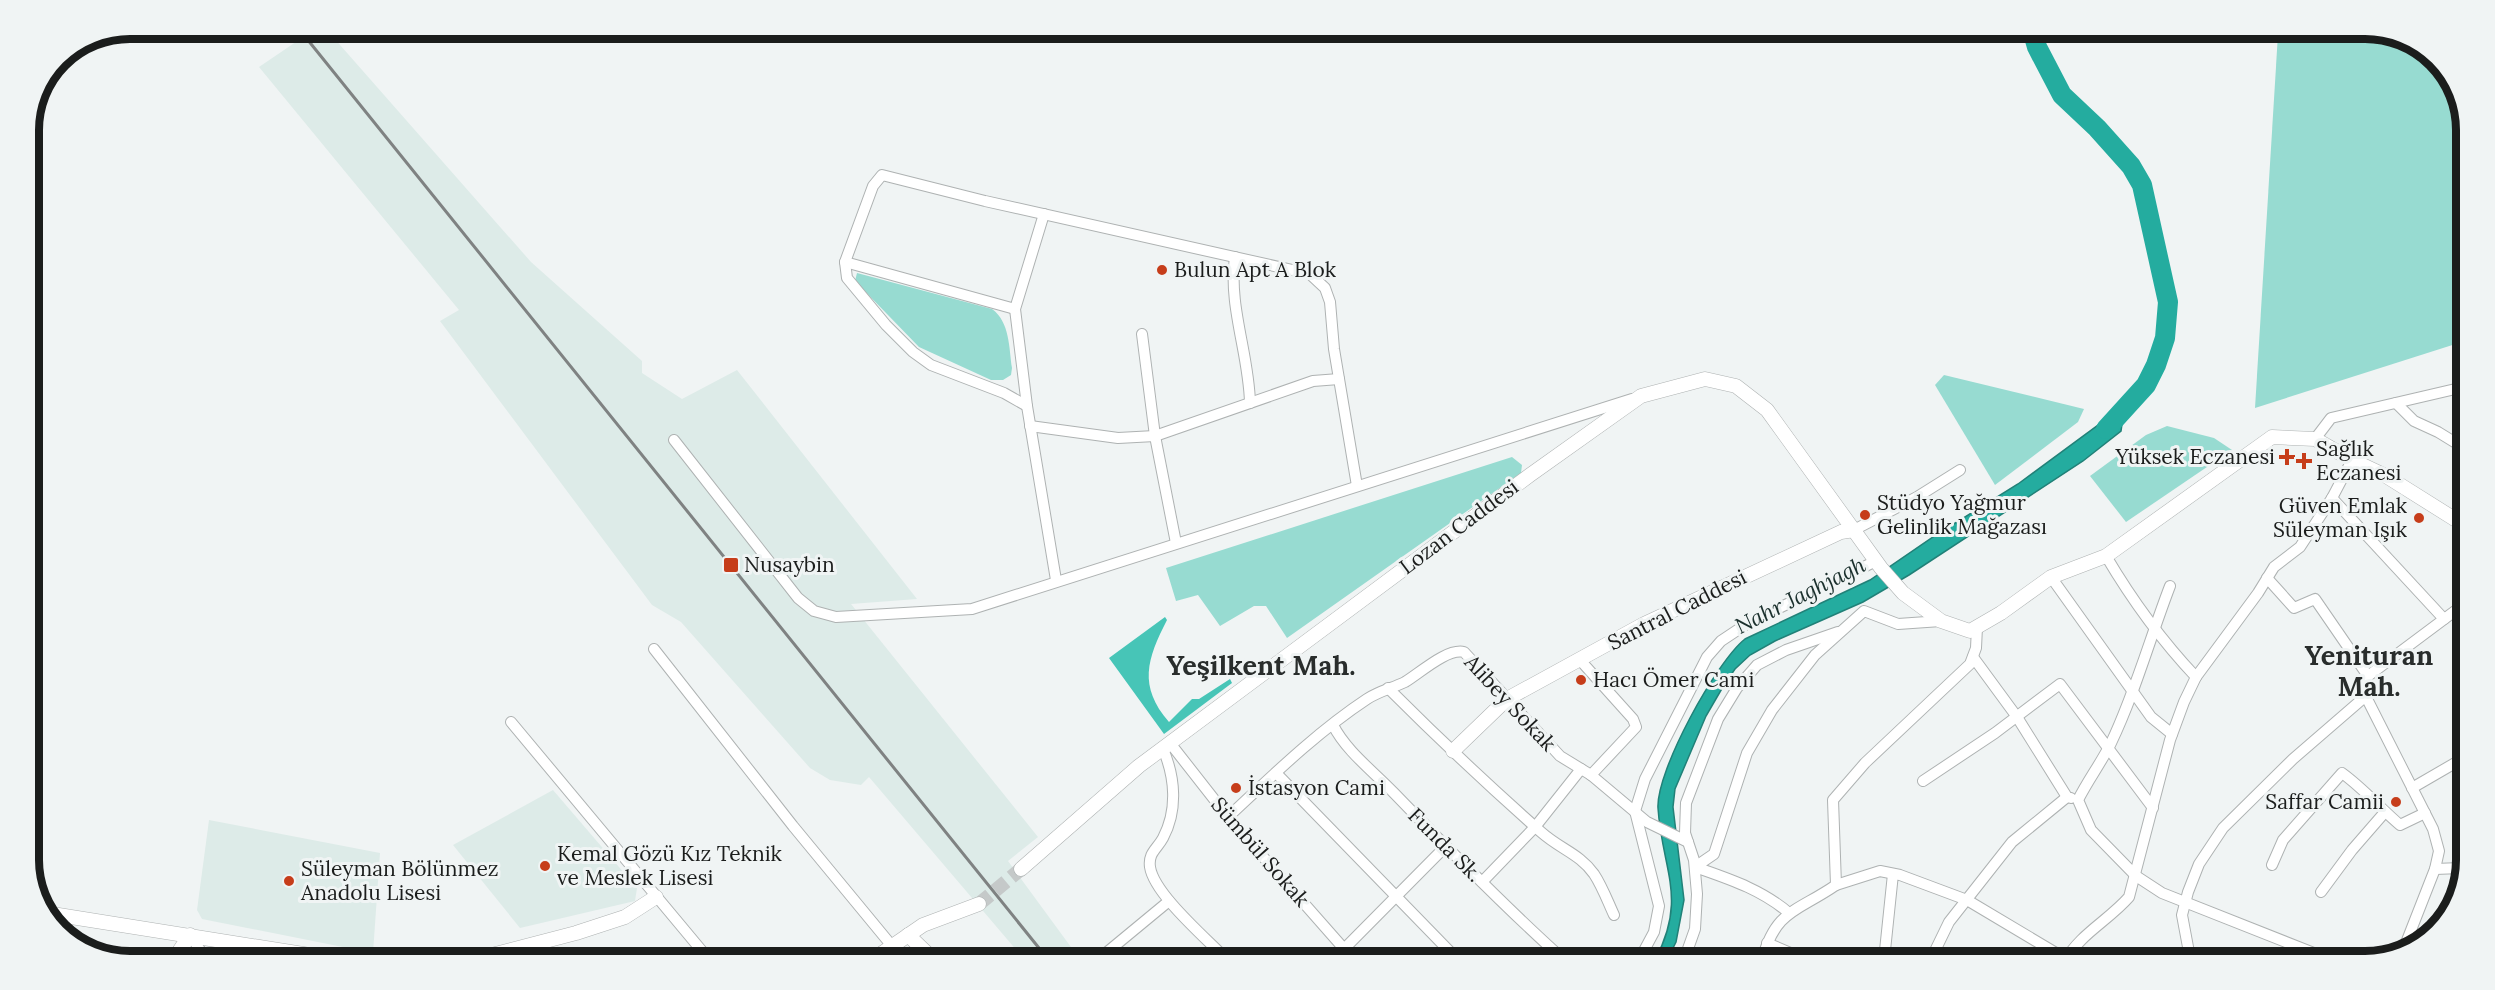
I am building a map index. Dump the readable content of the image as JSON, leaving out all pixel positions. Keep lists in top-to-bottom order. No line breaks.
{"streets":{"main road":["Lozan Caddesi","Santral Caddesi"],"street":["Alibey Sokak","Funda Sk.","Sümbül Sokak"]},"crossings":[["Lozan Caddesi","Santral Caddesi"],["Lozan Caddesi","Sümbül Sokak"],["Santral Caddesi","Alibey Sokak"],["Alibey Sokak","Funda Sk."],["Alibey Sokak","Sümbül Sokak"]],"districts":["Yenituran Mah.","Yeşilkent Mah."],"water":["Nahr Jaghjagh"],"places":{"other":["Bulun Apt A Blok","Stüdyo Yağmur Gelinlik Mağazası","Güven Emlak Süleyman Işık","Hacı Ömer Cami","İstasyon Cami","Saffar Camii","Kemal Gözü Kız Teknik ve Meslek Lisesi","Süleyman Bölünmez Anadolu Lisesi"],"health":["Yüksek Eczanesi","Sağlık Eczanesi"],"transit":["Nusaybin"]}}
